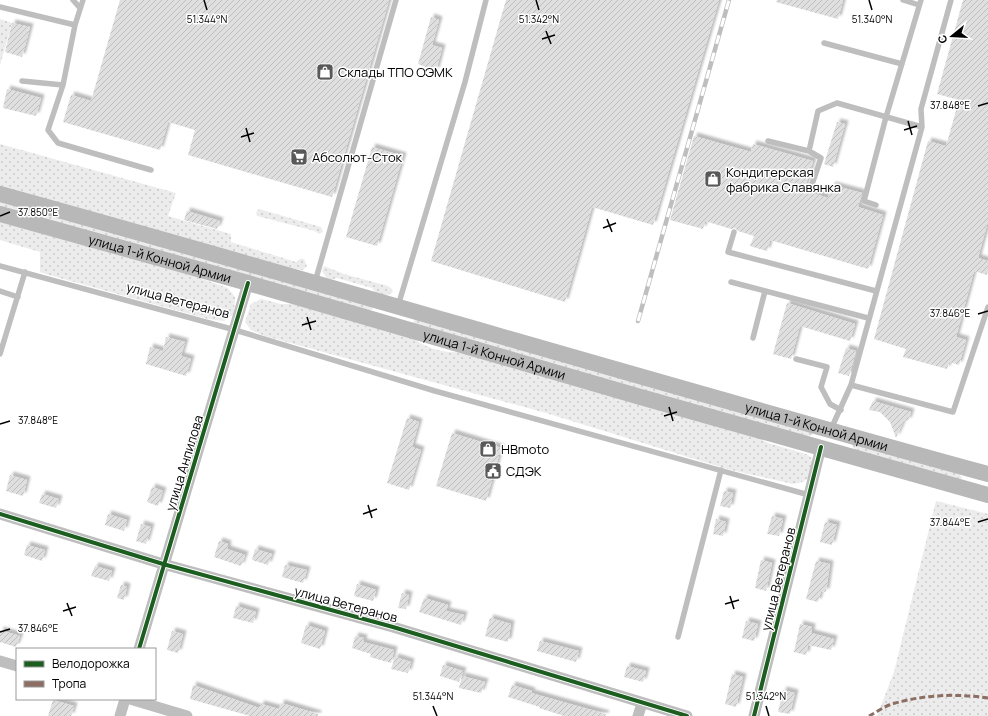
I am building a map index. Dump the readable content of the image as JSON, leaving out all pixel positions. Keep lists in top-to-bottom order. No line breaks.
{"streets":{"main road":["улица 1-й Конной Армии"],"street":["улица Ветеранов","улица Анпилова"]},"crossings":[["улица 1-й Конной Армии","улица Ветеранов"],["улица 1-й Конной Армии","улица Анпилова"],["улица Ветеранов","улица Анпилова"]],"places":{"shop":["Склады ТПО ОЭМК","Кондитерская фабрика Славянка","HBmoto"],"supermarket":["Абсолют-Сток"],"public building":["СДЭК"]},"legend":["Велодорожка","Тропа"],"north":"left","coordinates":["51.344°N","51.342°N","51.340°N","37.848°E","37.850°E","37.846°E","37.844°E"]}
